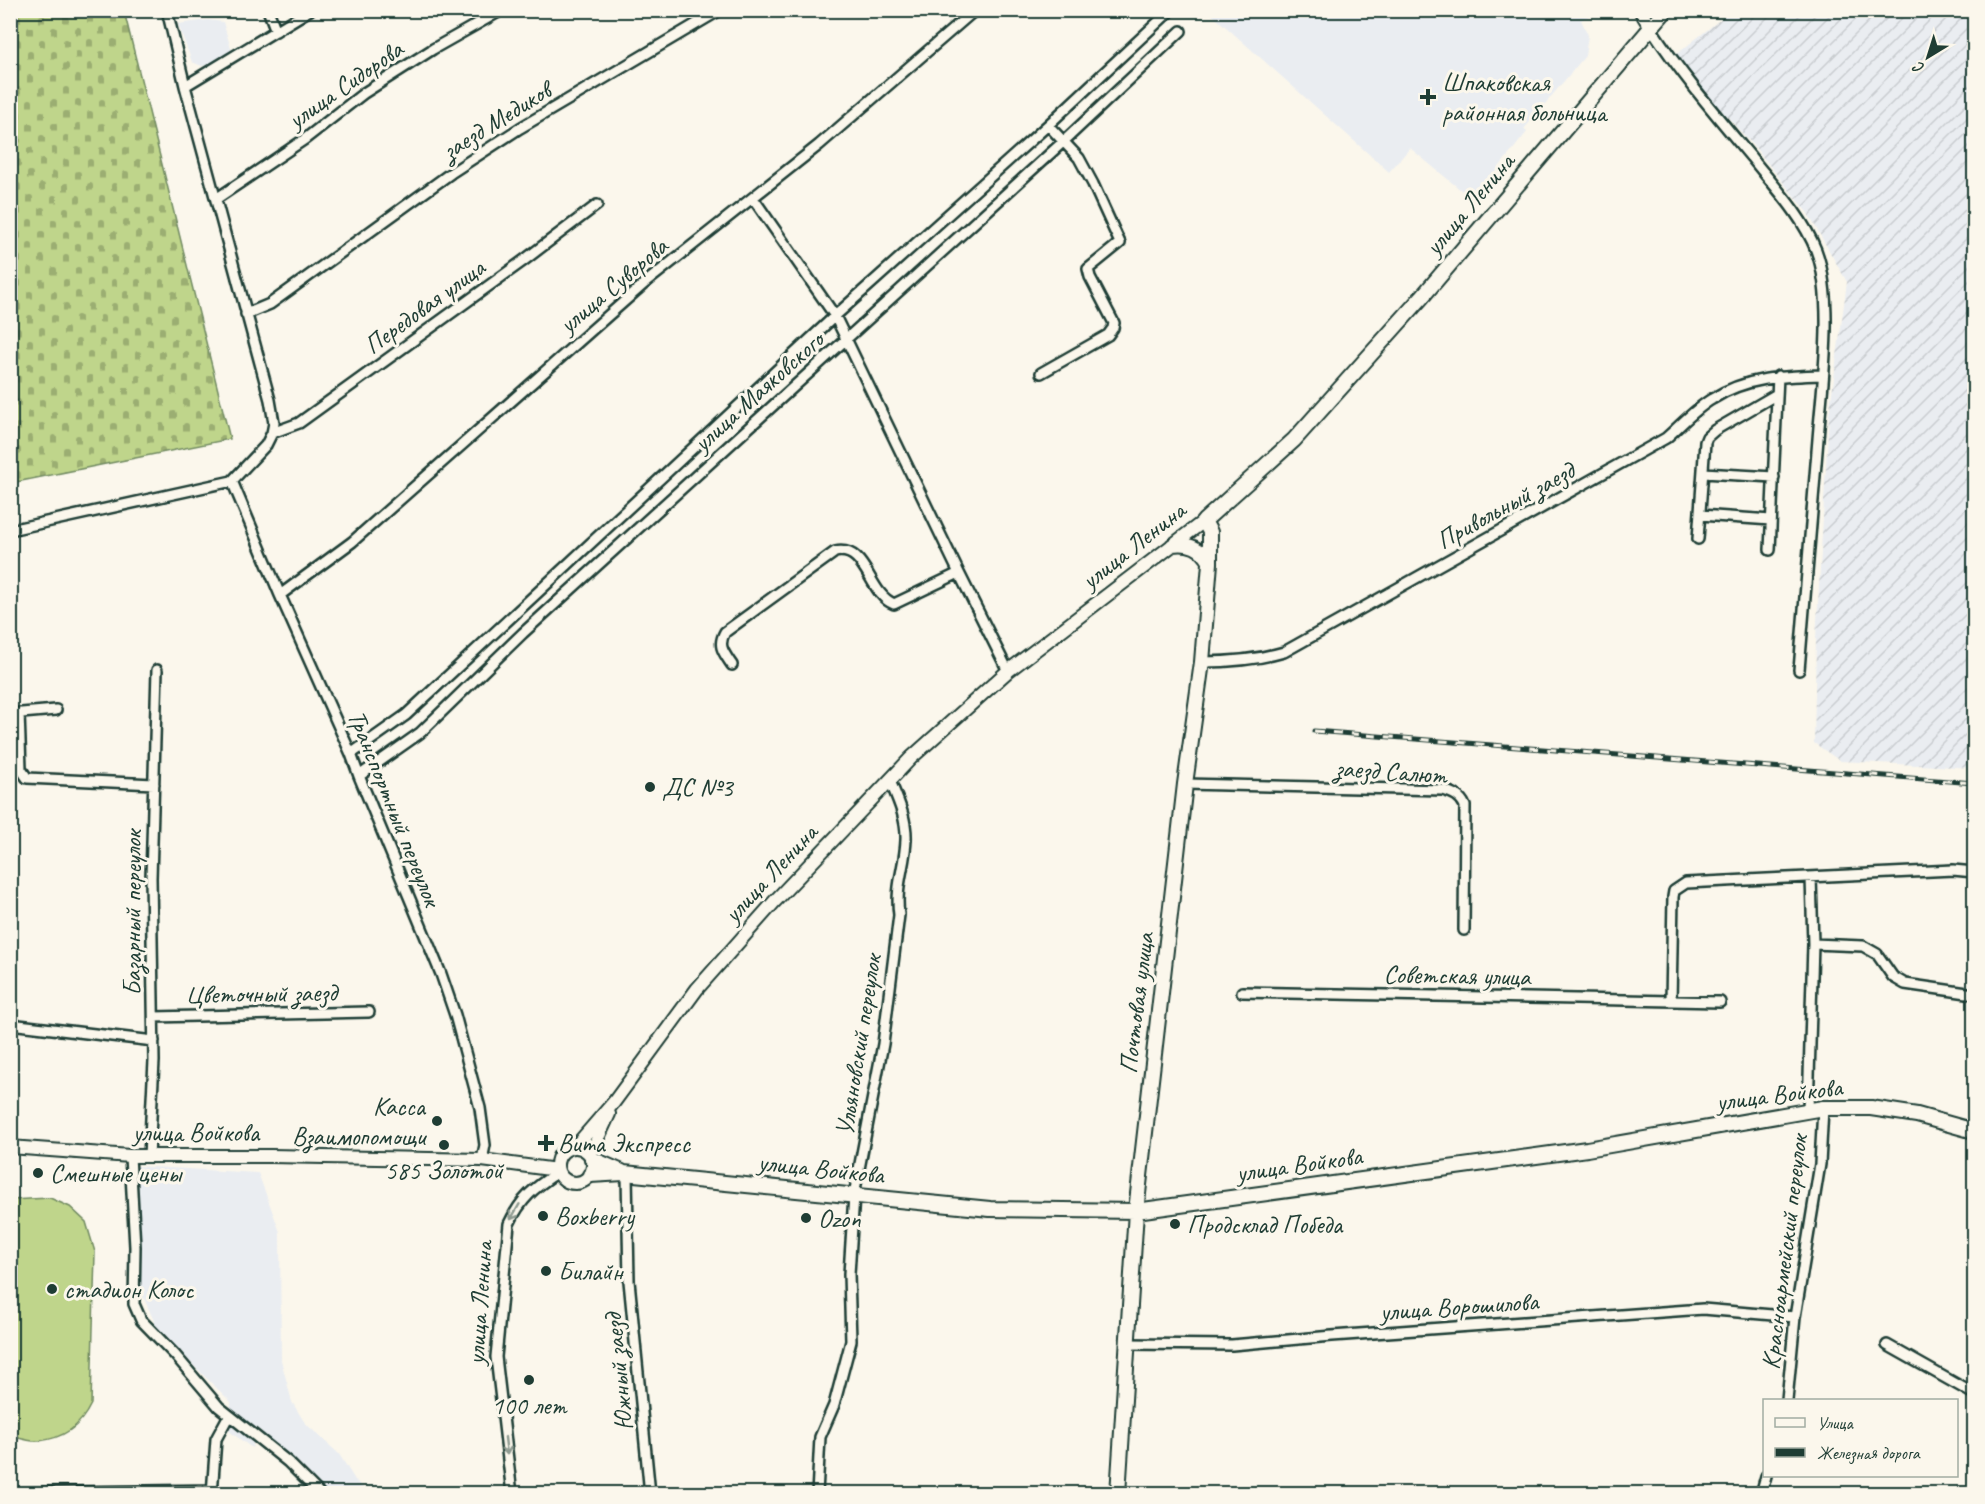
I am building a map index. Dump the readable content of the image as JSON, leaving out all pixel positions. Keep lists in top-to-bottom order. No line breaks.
{"streets":{"main road":["улица Ленина","Почтовая улица","улица Войкова"],"street":["улица Сидорова","заезд Медиков","улица Суворова","Передовая улица","улица Маяковского","Привольный заезд","заезд Салют","Транспортный переулок","Базарный переулок","Советская улица","Цветочный заезд","Ульяновский переулок","Красноармейский переулок","улица Ворошилова","Южный заезд"]},"crossings":[["улица Ленина","Почтовая улица"],["улица Ленина","Ульяновский переулок"],["улица Ленина","улица Войкова"],["улица Суворова","Транспортный переулок"],["улица Маяковского","Транспортный переулок"],["Привольный заезд","Почтовая улица"],["заезд Салют","Почтовая улица"],["Транспортный переулок","улица Войкова"],["Базарный переулок","Цветочный заезд"],["Базарный переулок","улица Войкова"],["Почтовая улица","улица Войкова"],["Почтовая улица","улица Ворошилова"],["Ульяновский переулок","улица Войкова"],["улица Войкова","Красноармейский переулок"],["улица Войкова","Южный заезд"],["Красноармейский переулок","улица Ворошилова"]],"places":{"health":["Шпаковская районная больница","Вита Экспресс"],"other":["ДС №3","Касса Взаимопомощи","585 Золотой","Смешные цены","Boxberry","Ozon","Продсклад Победа","Билайн","стадион Колос","100 лет"]},"legend":["Улица","Железная дорога"],"north":"bottom left"}
